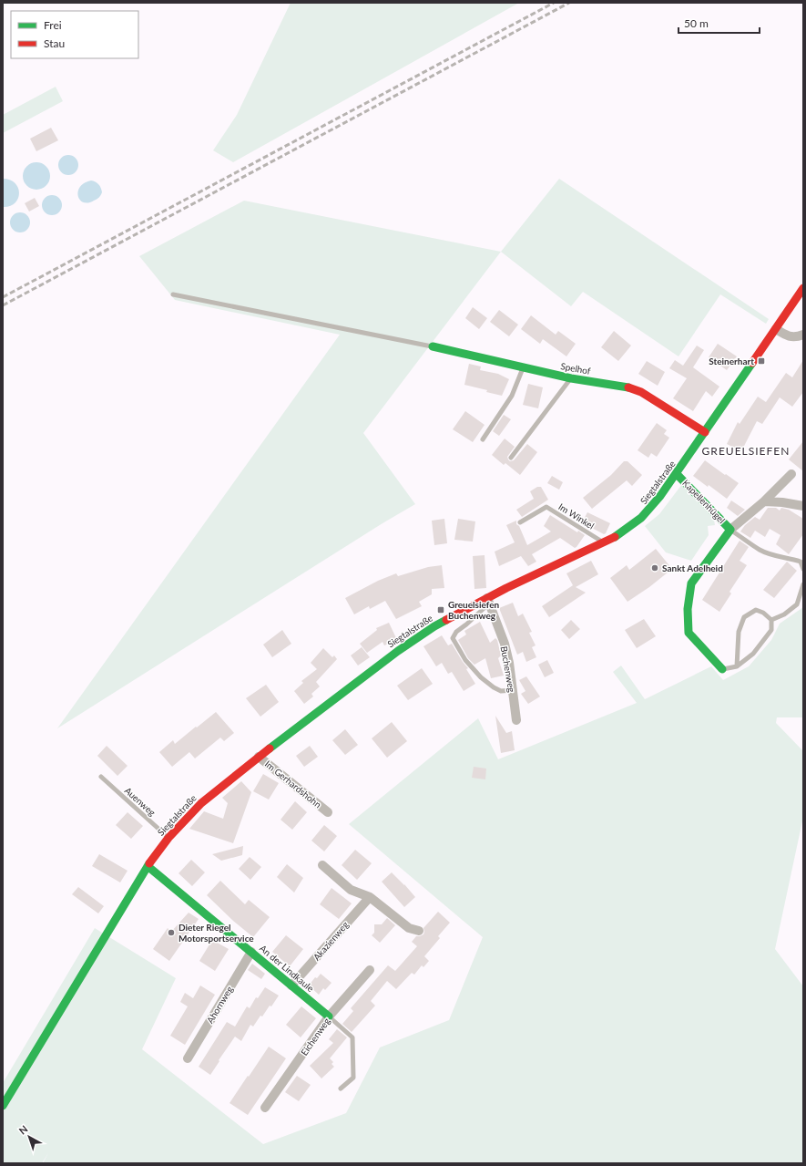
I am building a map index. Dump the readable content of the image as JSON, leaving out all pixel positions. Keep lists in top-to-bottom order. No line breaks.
{"streets":{"main road":["Spelhof","Siegtalstraße","Kapellenhügel","An der Lindkaule"],"street":["Buchenweg","Im Gerhardshohn","Akazienweg","Ahornweg","Eichenweg"],"lane":["Im Winkel","Auenweg"]},"crossings":[["Spelhof","Siegtalstraße"],["Siegtalstraße","Kapellenhügel"],["Siegtalstraße","Im Winkel"],["Siegtalstraße","Buchenweg"],["Siegtalstraße","Im Gerhardshohn"],["Siegtalstraße","Auenweg"],["Siegtalstraße","An der Lindkaule"],["Akazienweg","An der Lindkaule"],["An der Lindkaule","Ahornweg"],["An der Lindkaule","Eichenweg"]],"districts":["GREUELSIEFEN"],"places":{"transit":["Steinerhart","Greuelsiefen Buchenweg"],"other":["Sankt Adelheid","Dieter Riegel Motorsportservice"]},"legend":["Frei","Stau"],"scale_bar":"50 m","north":"top left"}
